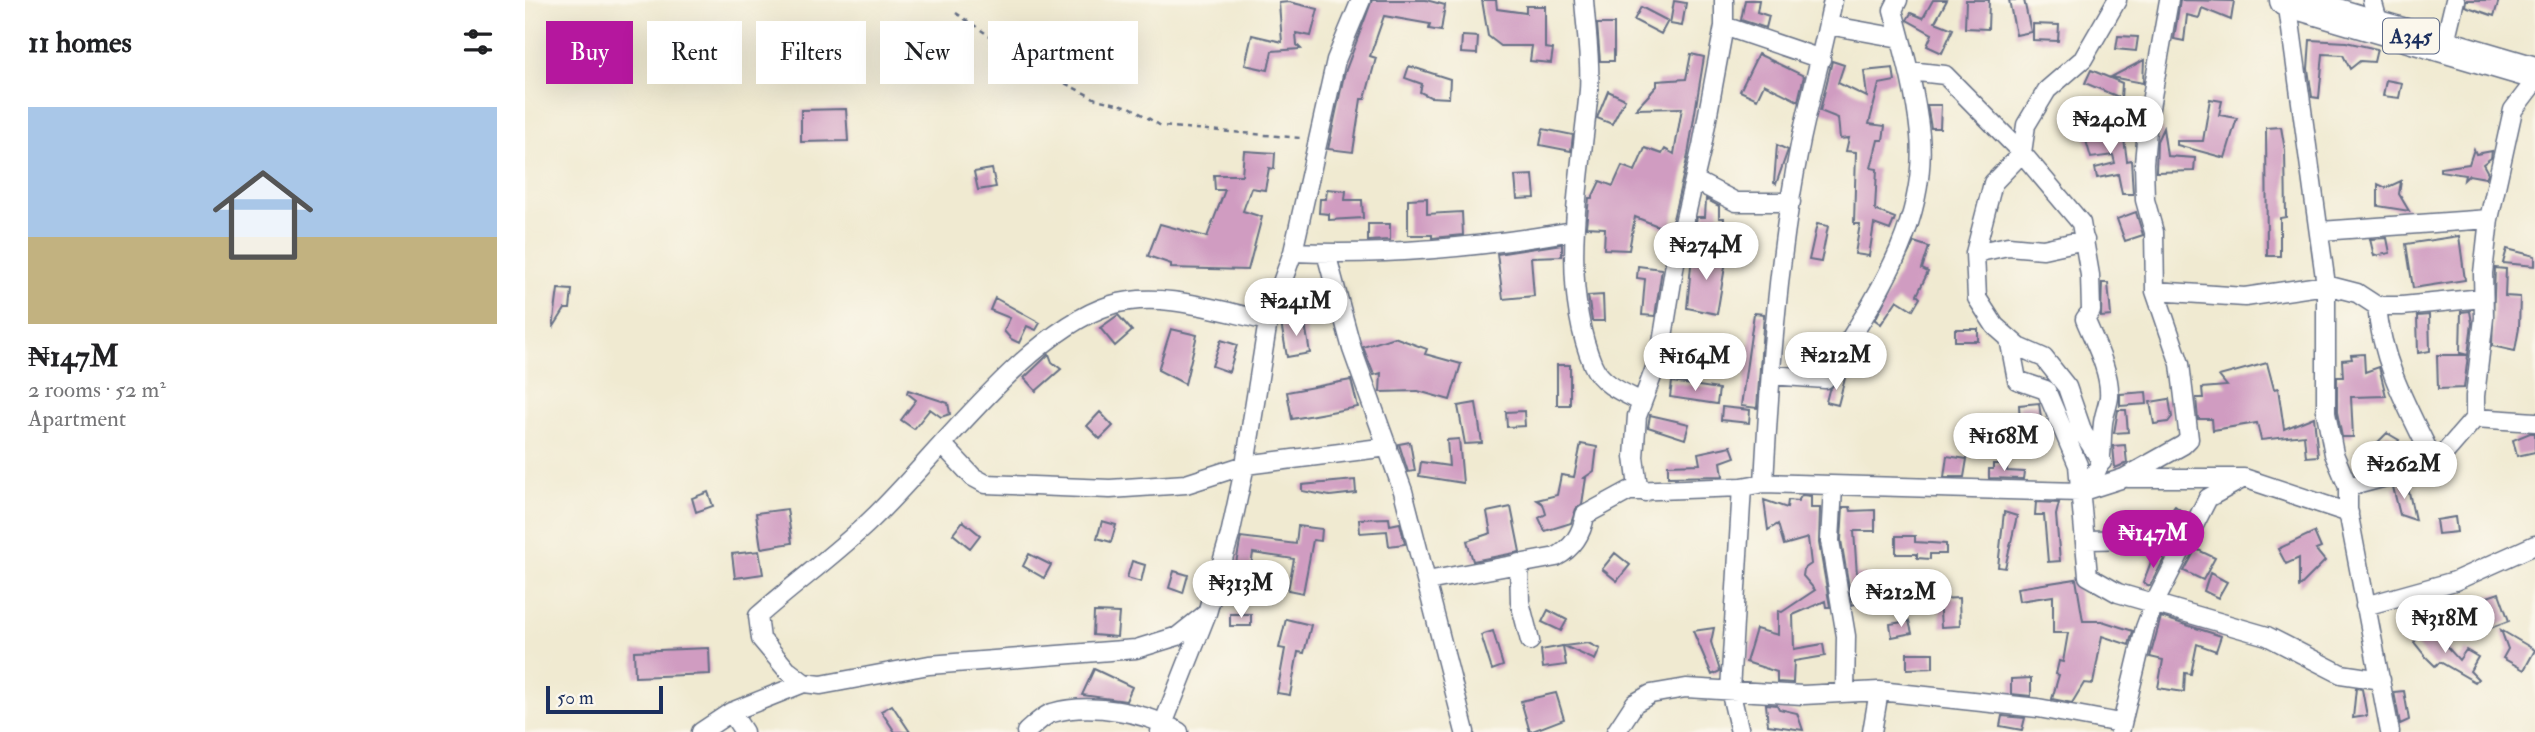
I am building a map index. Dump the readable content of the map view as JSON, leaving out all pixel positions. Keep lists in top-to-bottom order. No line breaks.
{"streets":{"highway":["A345"]},"scale_bar":"50 m","page":{"heading":"11 homes","chip":["Buy","Rent","Filters","New","Apartment"],"list":[{"name":"₦147M","note":"2 rooms · 52 m² · Apartment"}],"price":["₦240M","₦274M","₦241M","₦212M","₦164M","₦168M","₦262M","₦147M","₦313M","₦212M","₦318M"],"scale":"50 m"}}
